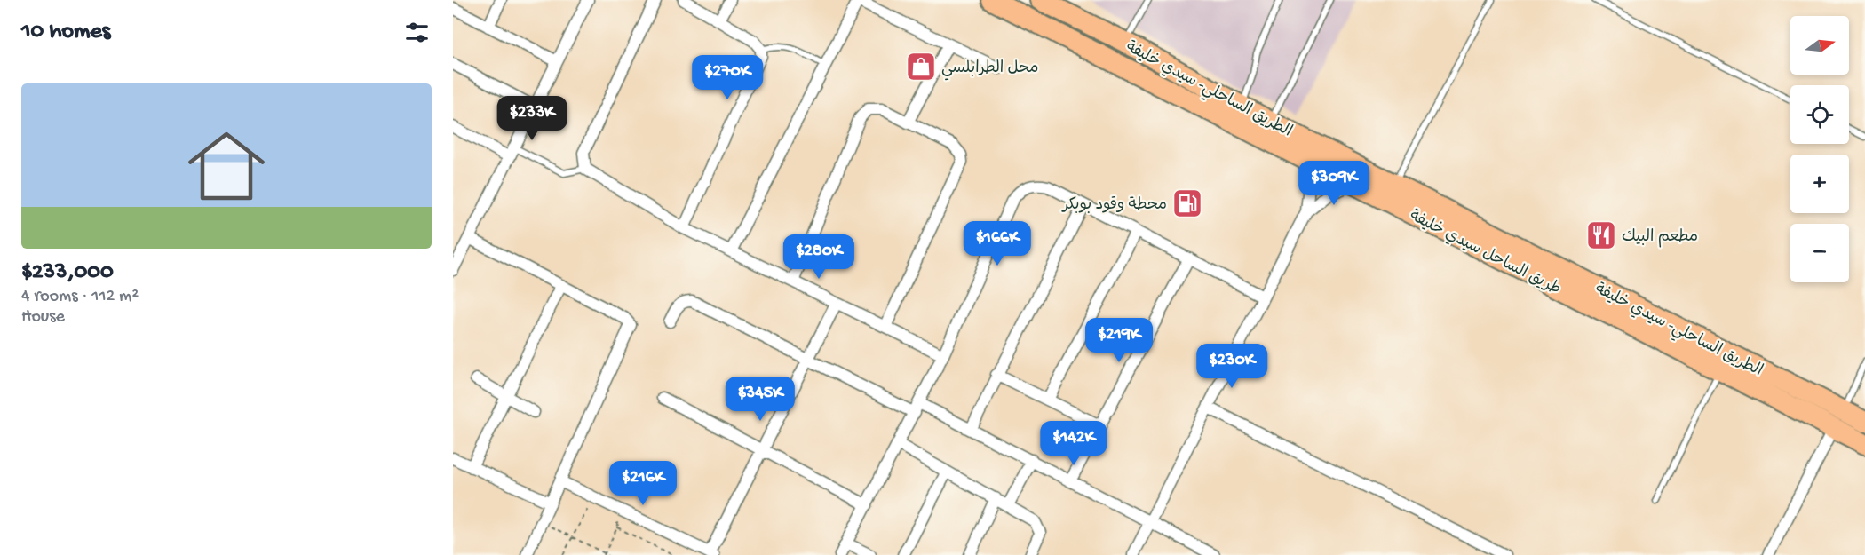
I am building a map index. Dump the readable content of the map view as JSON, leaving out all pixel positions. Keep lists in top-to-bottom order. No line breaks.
{"streets":{"highway":["الطريق الساحلي- سيدي خليفة","طريق الساحل سيدي خليفة"]},"crossings":[["الطريق الساحلي- سيدي خليفة","طريق الساحل سيدي خليفة"]],"places":{"shop":["محل الطرابلسي"],"fuel station":["محطة وقود بوبكر"],"restaurant":["مطعم البيك"]},"north":"right","page":{"heading":"10 homes","map_buttons":["+","−"],"price":["$270K","$233K","$309K","$166K","$280K","$219K","$230K","$345K","$142K","$216K"],"list":[{"name":"$233,000","note":"4 rooms · 112 m² · House"}]}}
